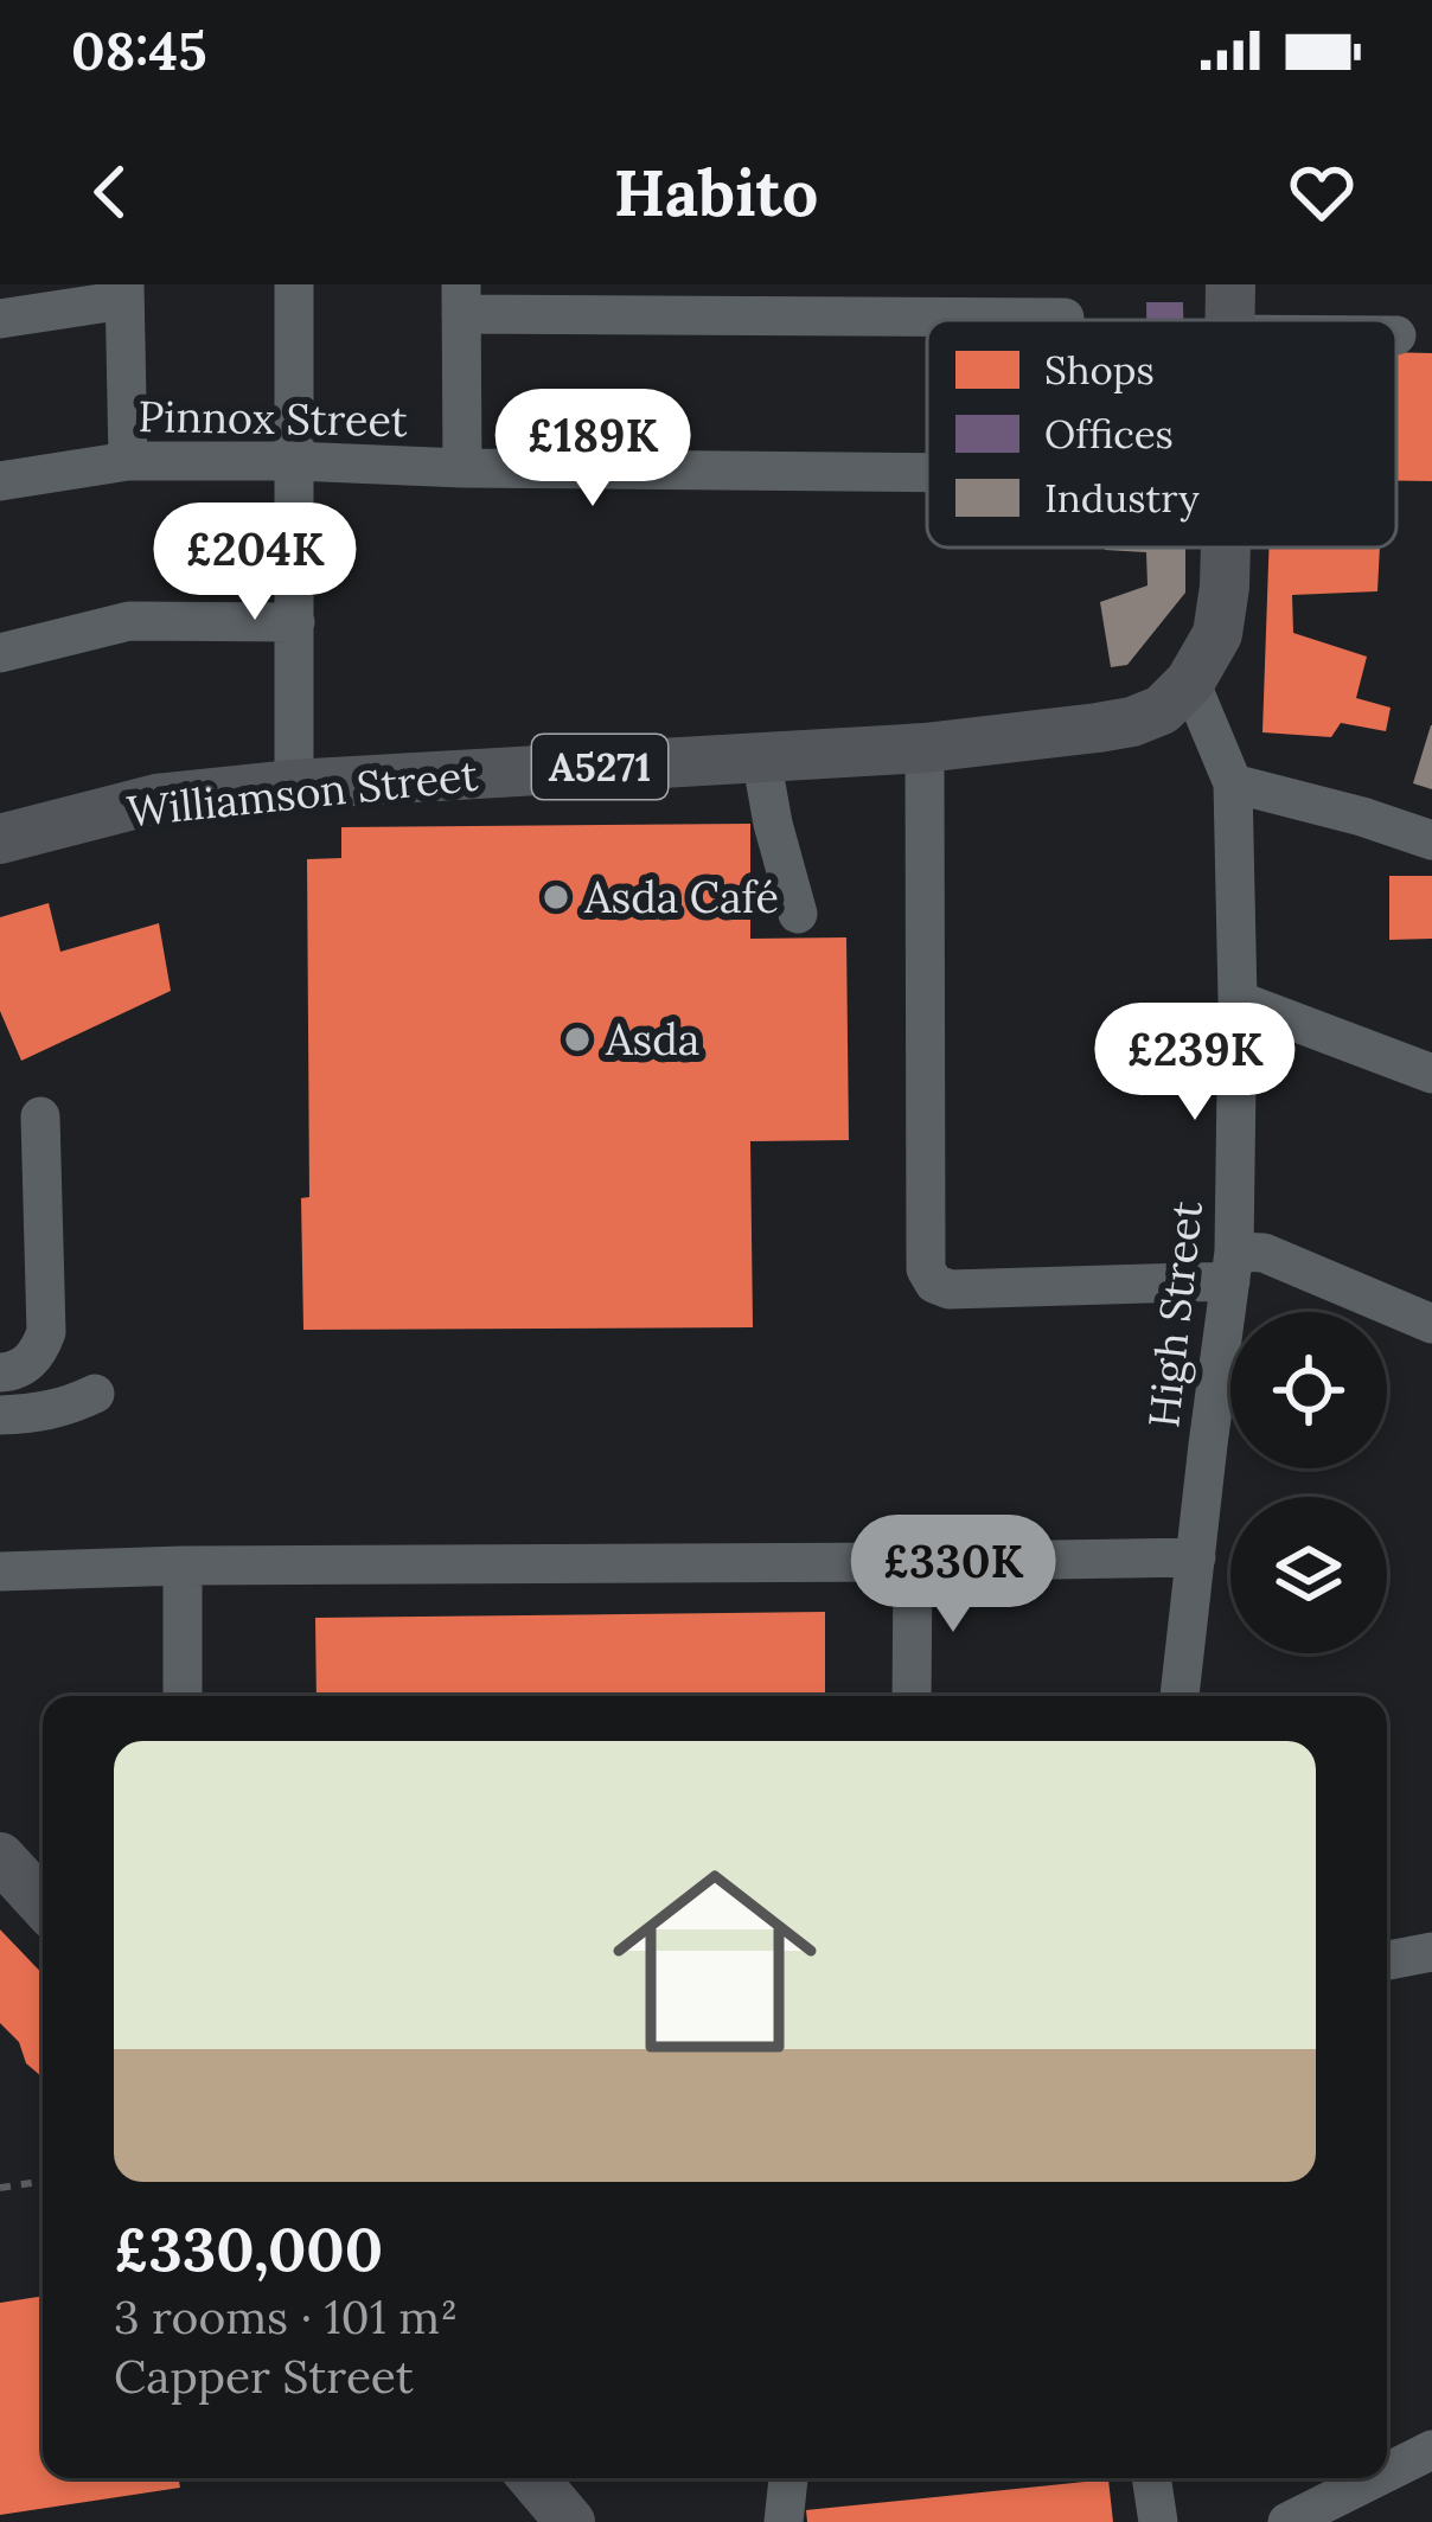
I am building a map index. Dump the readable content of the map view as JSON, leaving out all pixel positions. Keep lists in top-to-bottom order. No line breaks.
{"streets":{"main road":["A5271","Williamson Street"],"street":["Pinnox Street","High Street"]},"crossings":[["A5271","Williamson Street"],["A5271","High Street"],["Williamson Street","High Street"]],"places":["Asda Café","Asda"],"legend":["Shops","Offices","Industry"],"page":{"status":"08:45","header":"Habito","price":["£189K","£204K","£239K","£330K"],"list":[{"name":"£330,000","note":"3 rooms · 101 m² · Capper Street"}]}}
